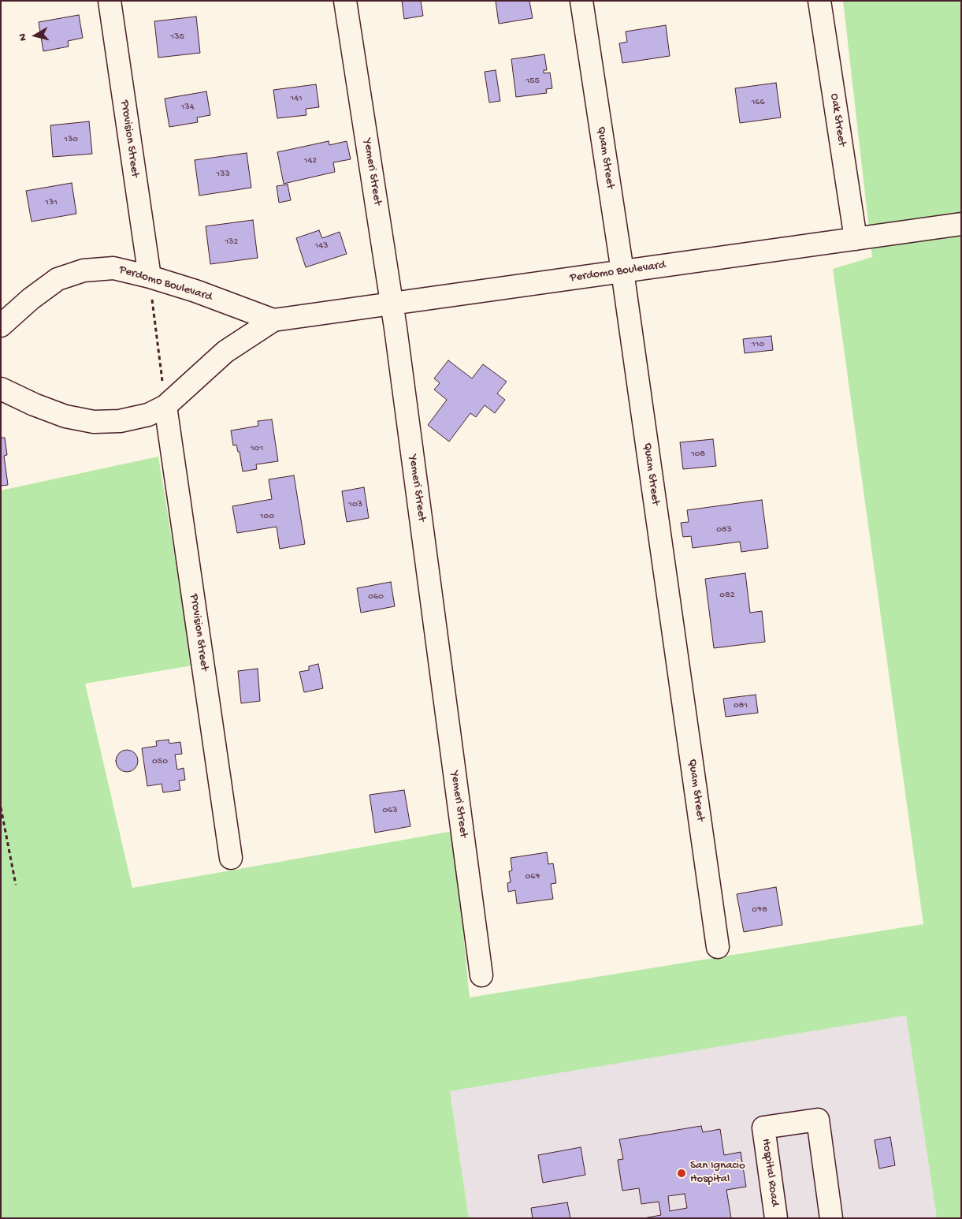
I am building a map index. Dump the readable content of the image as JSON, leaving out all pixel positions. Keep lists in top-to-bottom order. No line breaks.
{"streets":{"street":["Oak Street","Provision Street","Quam Street","Yemeri Street","Perdomo Boulevard","Hospital Road"]},"crossings":[["Oak Street","Perdomo Boulevard"],["Provision Street","Perdomo Boulevard"],["Quam Street","Perdomo Boulevard"],["Yemeri Street","Perdomo Boulevard"]],"places":["San Ignacio Hospital"],"house_numbers":["135","155","141","166","134","130","142","133","131","132","143","110","101","108","103","100","083","082","060","081","050","063","067","078"],"north":"left"}
